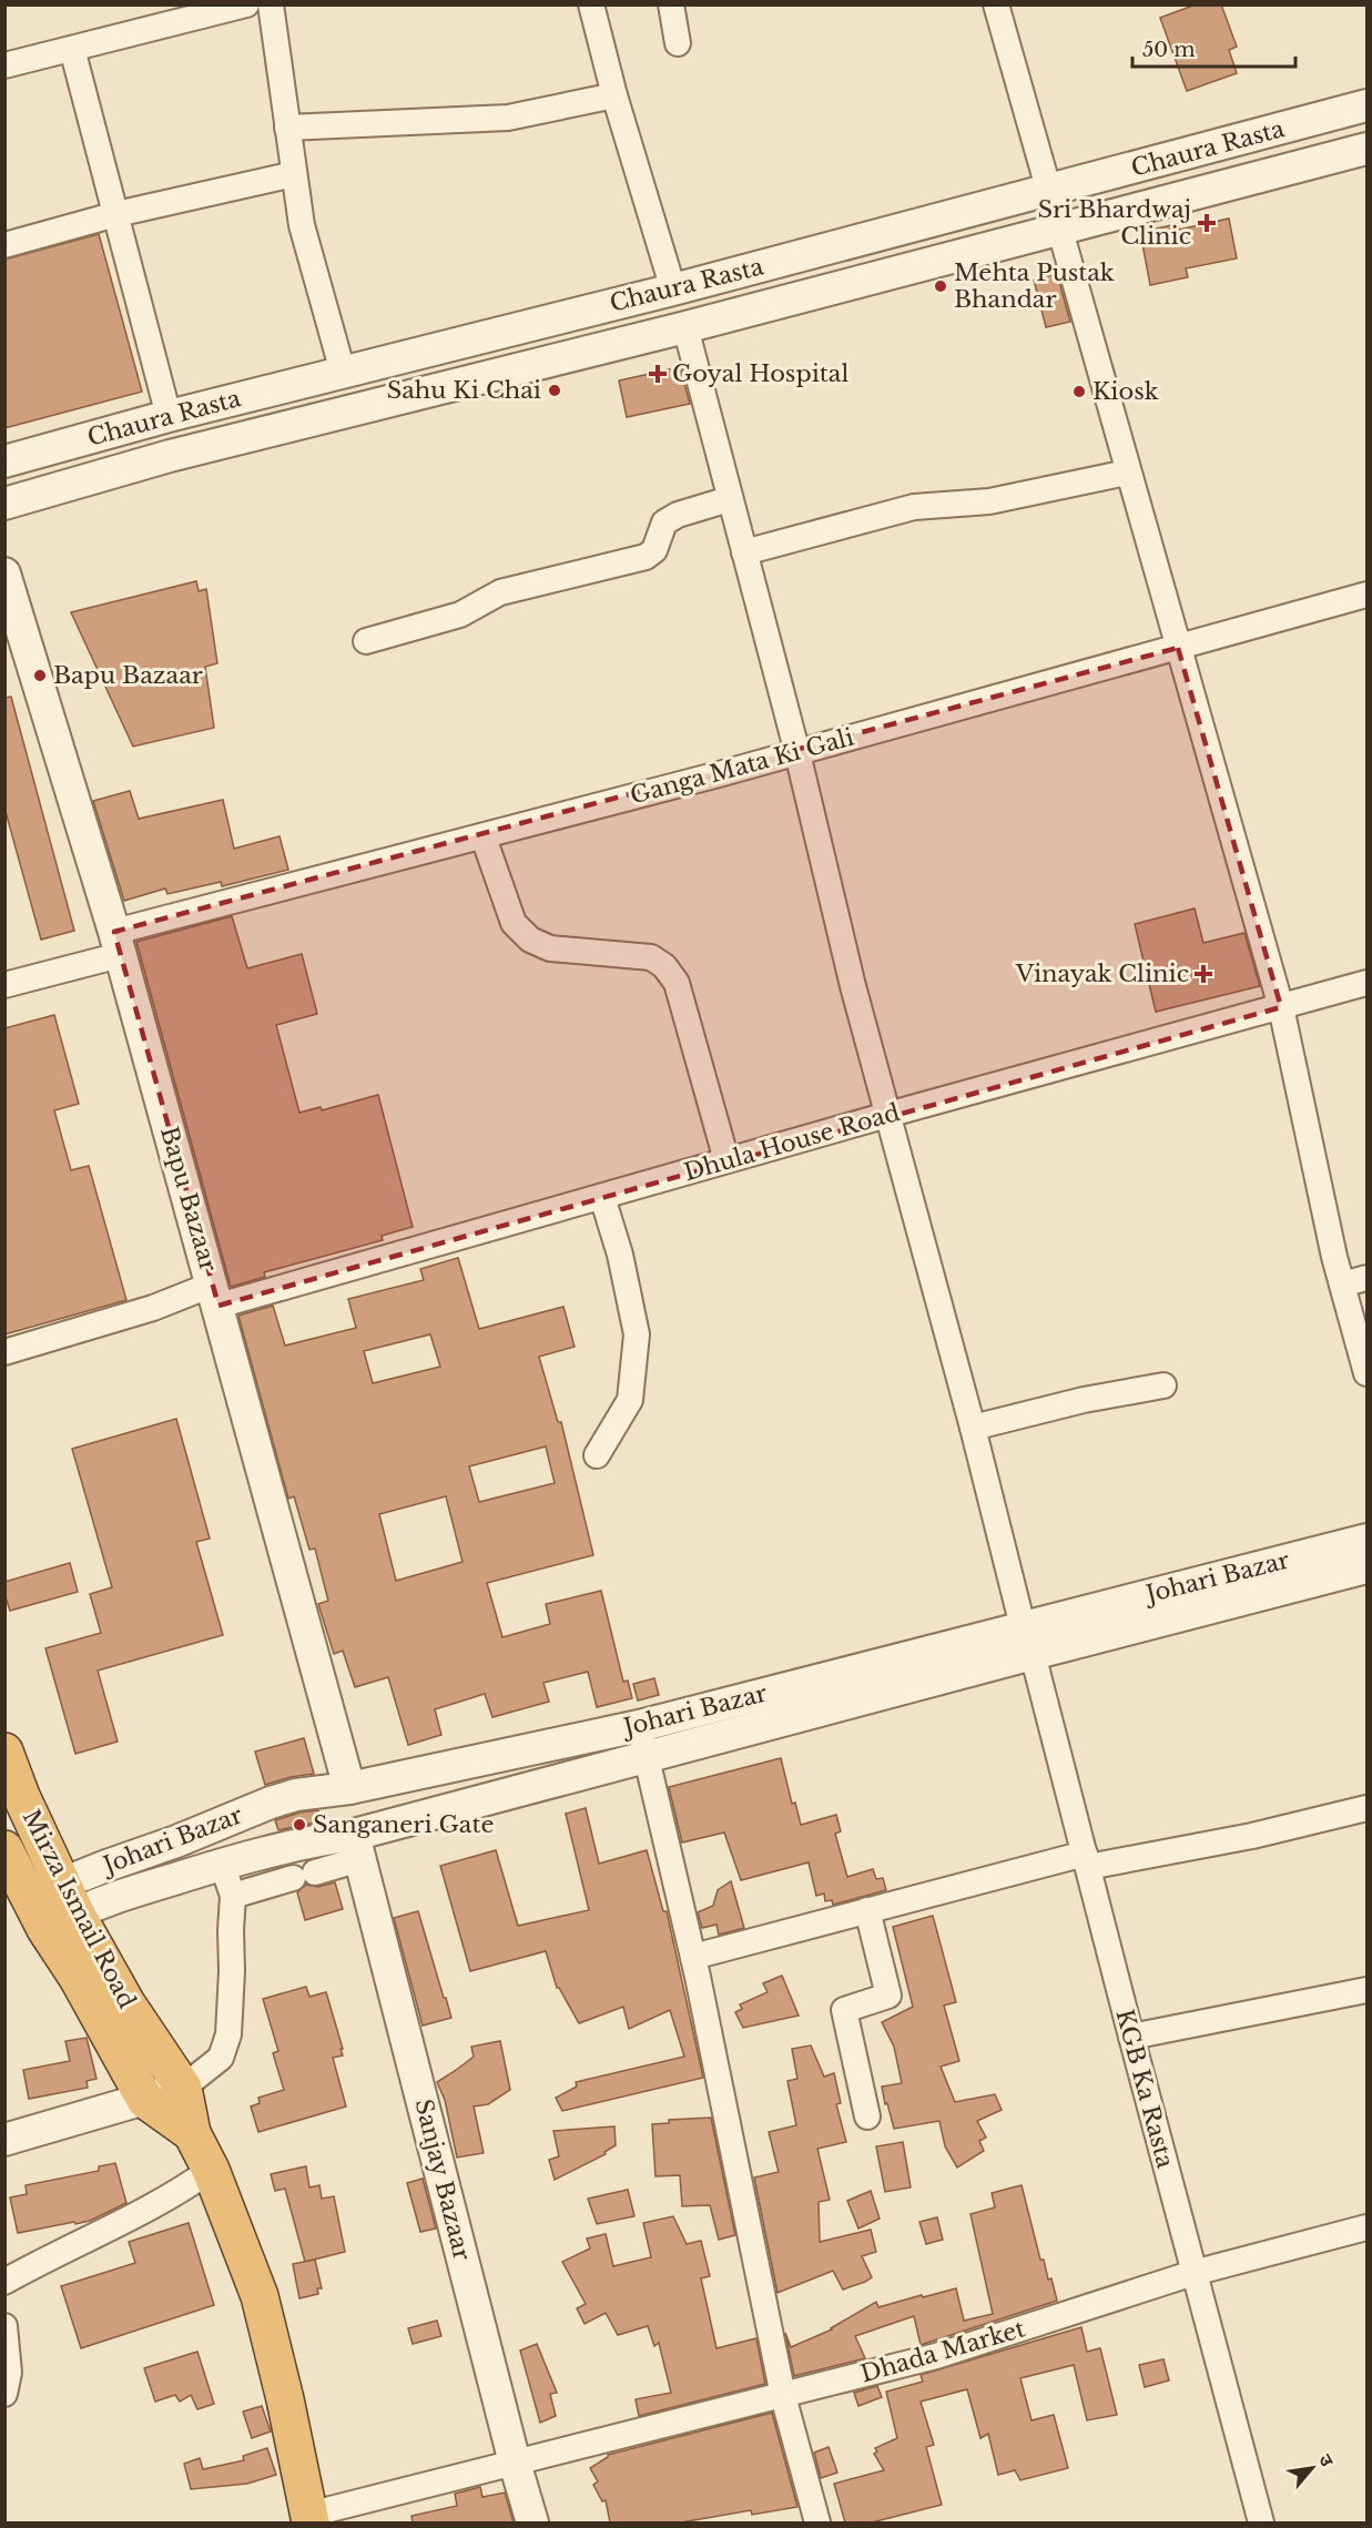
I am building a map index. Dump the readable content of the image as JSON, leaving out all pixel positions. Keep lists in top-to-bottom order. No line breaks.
{"streets":{"highway":["Mirza Ismail Road"],"street":["Chaura Rasta","Ganga Mata Ki Gali","Dhula House Road","Bapu Bazaar","Johari Bazar","KGB Ka Rasta","Sanjay Bazaar","Dhada Market"]},"crossings":[["Chaura Rasta","KGB Ka Rasta"],["Ganga Mata Ki Gali","Bapu Bazaar"],["Ganga Mata Ki Gali","KGB Ka Rasta"],["Dhula House Road","Bapu Bazaar"],["Dhula House Road","KGB Ka Rasta"],["Bapu Bazaar","Johari Bazar"],["Johari Bazar","Mirza Ismail Road"],["Johari Bazar","KGB Ka Rasta"],["Johari Bazar","Sanjay Bazaar"],["Mirza Ismail Road","Dhada Market"],["KGB Ka Rasta","Dhada Market"],["Sanjay Bazaar","Dhada Market"]],"places":{"health":["Sri Bhardwaj Clinic","Goyal Hospital","Vinayak Clinic"],"other":["Mehta Pustak Bhandar","Sahu Ki Chai","Kiosk","Bapu Bazaar","Sanganeri Gate"]},"scale_bar":"50 m","north":"top right"}
